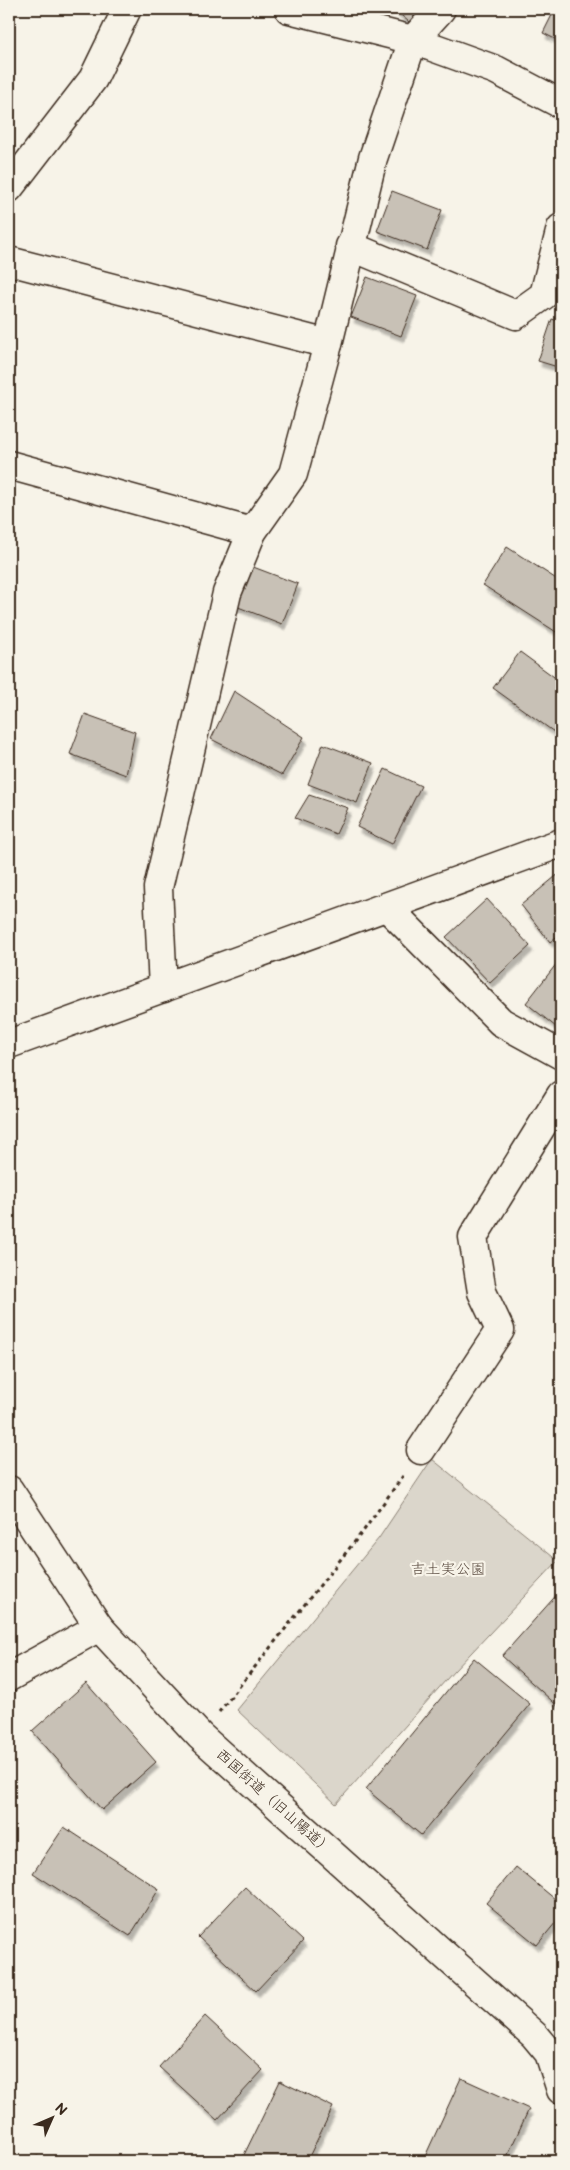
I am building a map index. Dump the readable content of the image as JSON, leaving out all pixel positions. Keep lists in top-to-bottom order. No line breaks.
{"streets":{"street":["西国街道（旧山陽道）"]},"parks":["吉土実公園"],"north":"top right"}
